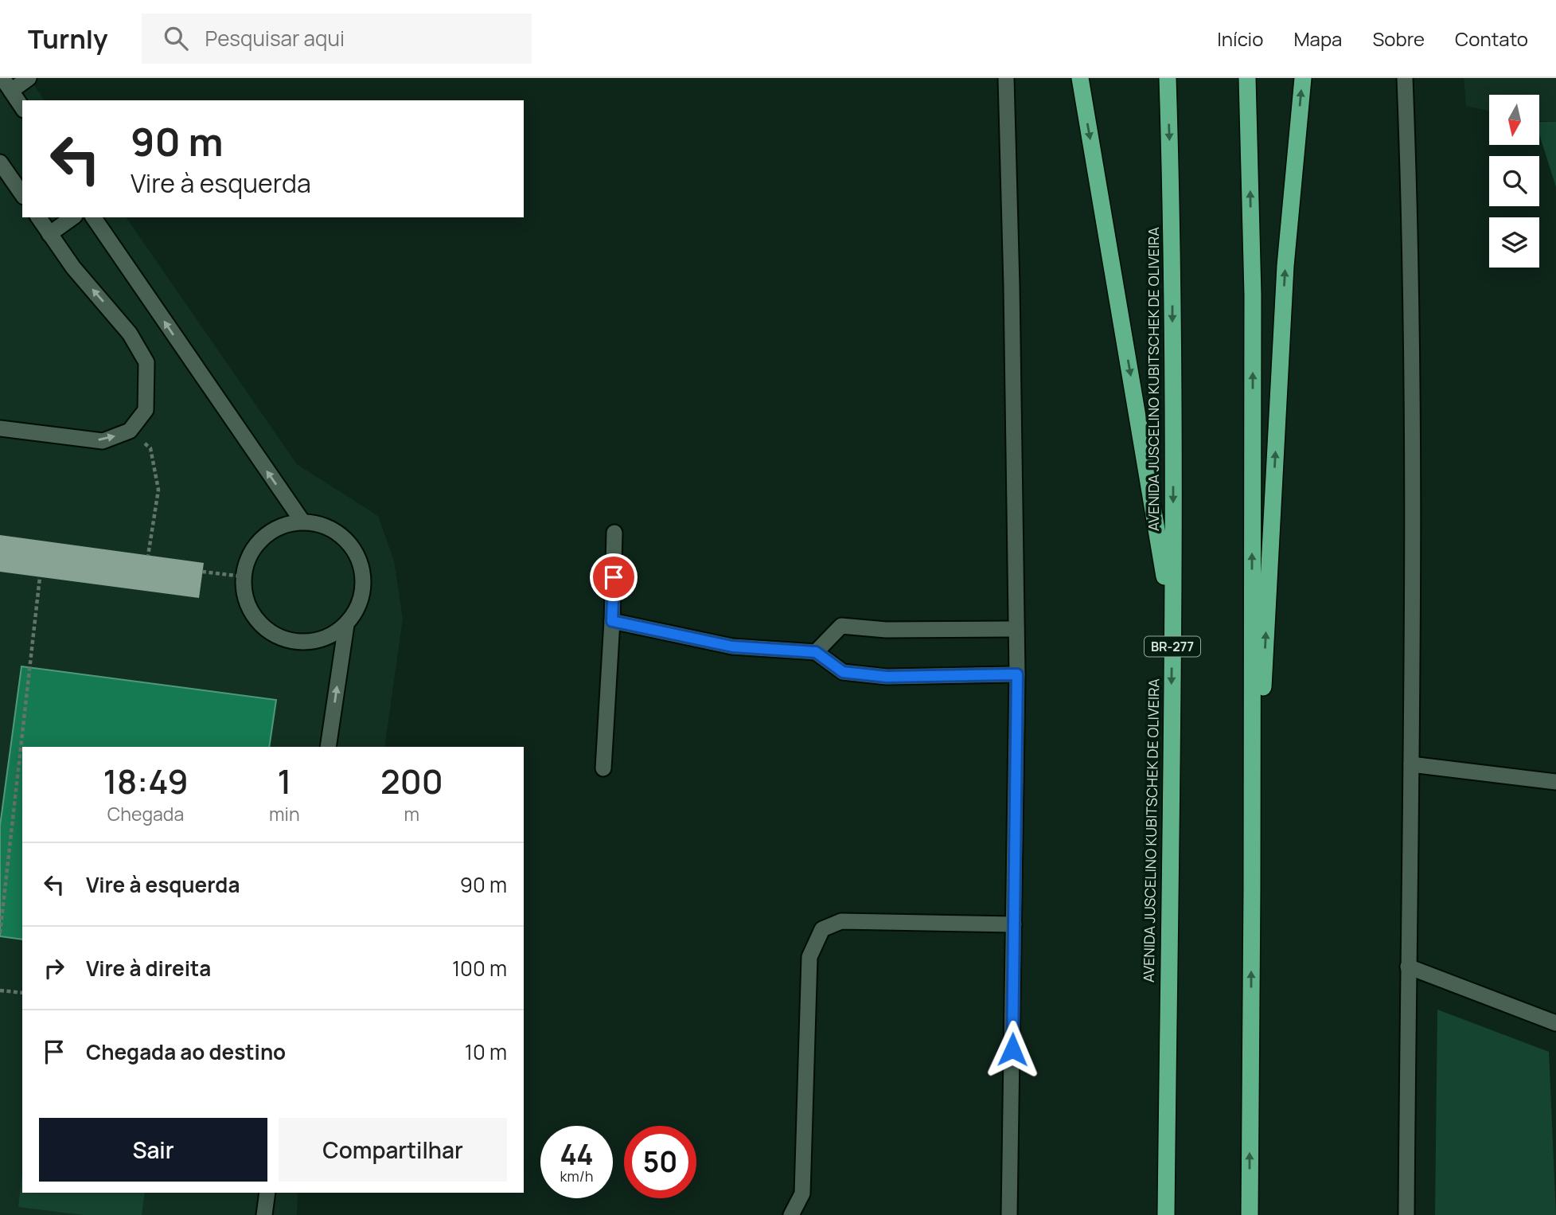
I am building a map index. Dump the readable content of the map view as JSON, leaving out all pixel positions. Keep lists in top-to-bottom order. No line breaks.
{"streets":{"highway":["AVENIDA JUSCELINO KUBITSCHEK DE OLIVEIRA","BR-277"]},"north":"bottom","page":{"header":"Turnly","search":"Pesquisar aqui","nav":["Início","Mapa","Sobre","Contato"],"turn":["90 m","Vire à esquerda"],"eta":["18:49","Chegada","1","min","200","m"],"list":[{"name":"Vire à esquerda","value":"90 m"},{"name":"Vire à direita","value":"100 m"},{"name":"Chegada ao destino","value":"10 m"}],"buttons":["Sair","Compartilhar"],"speed":"44 km/h","limit":"50"}}
